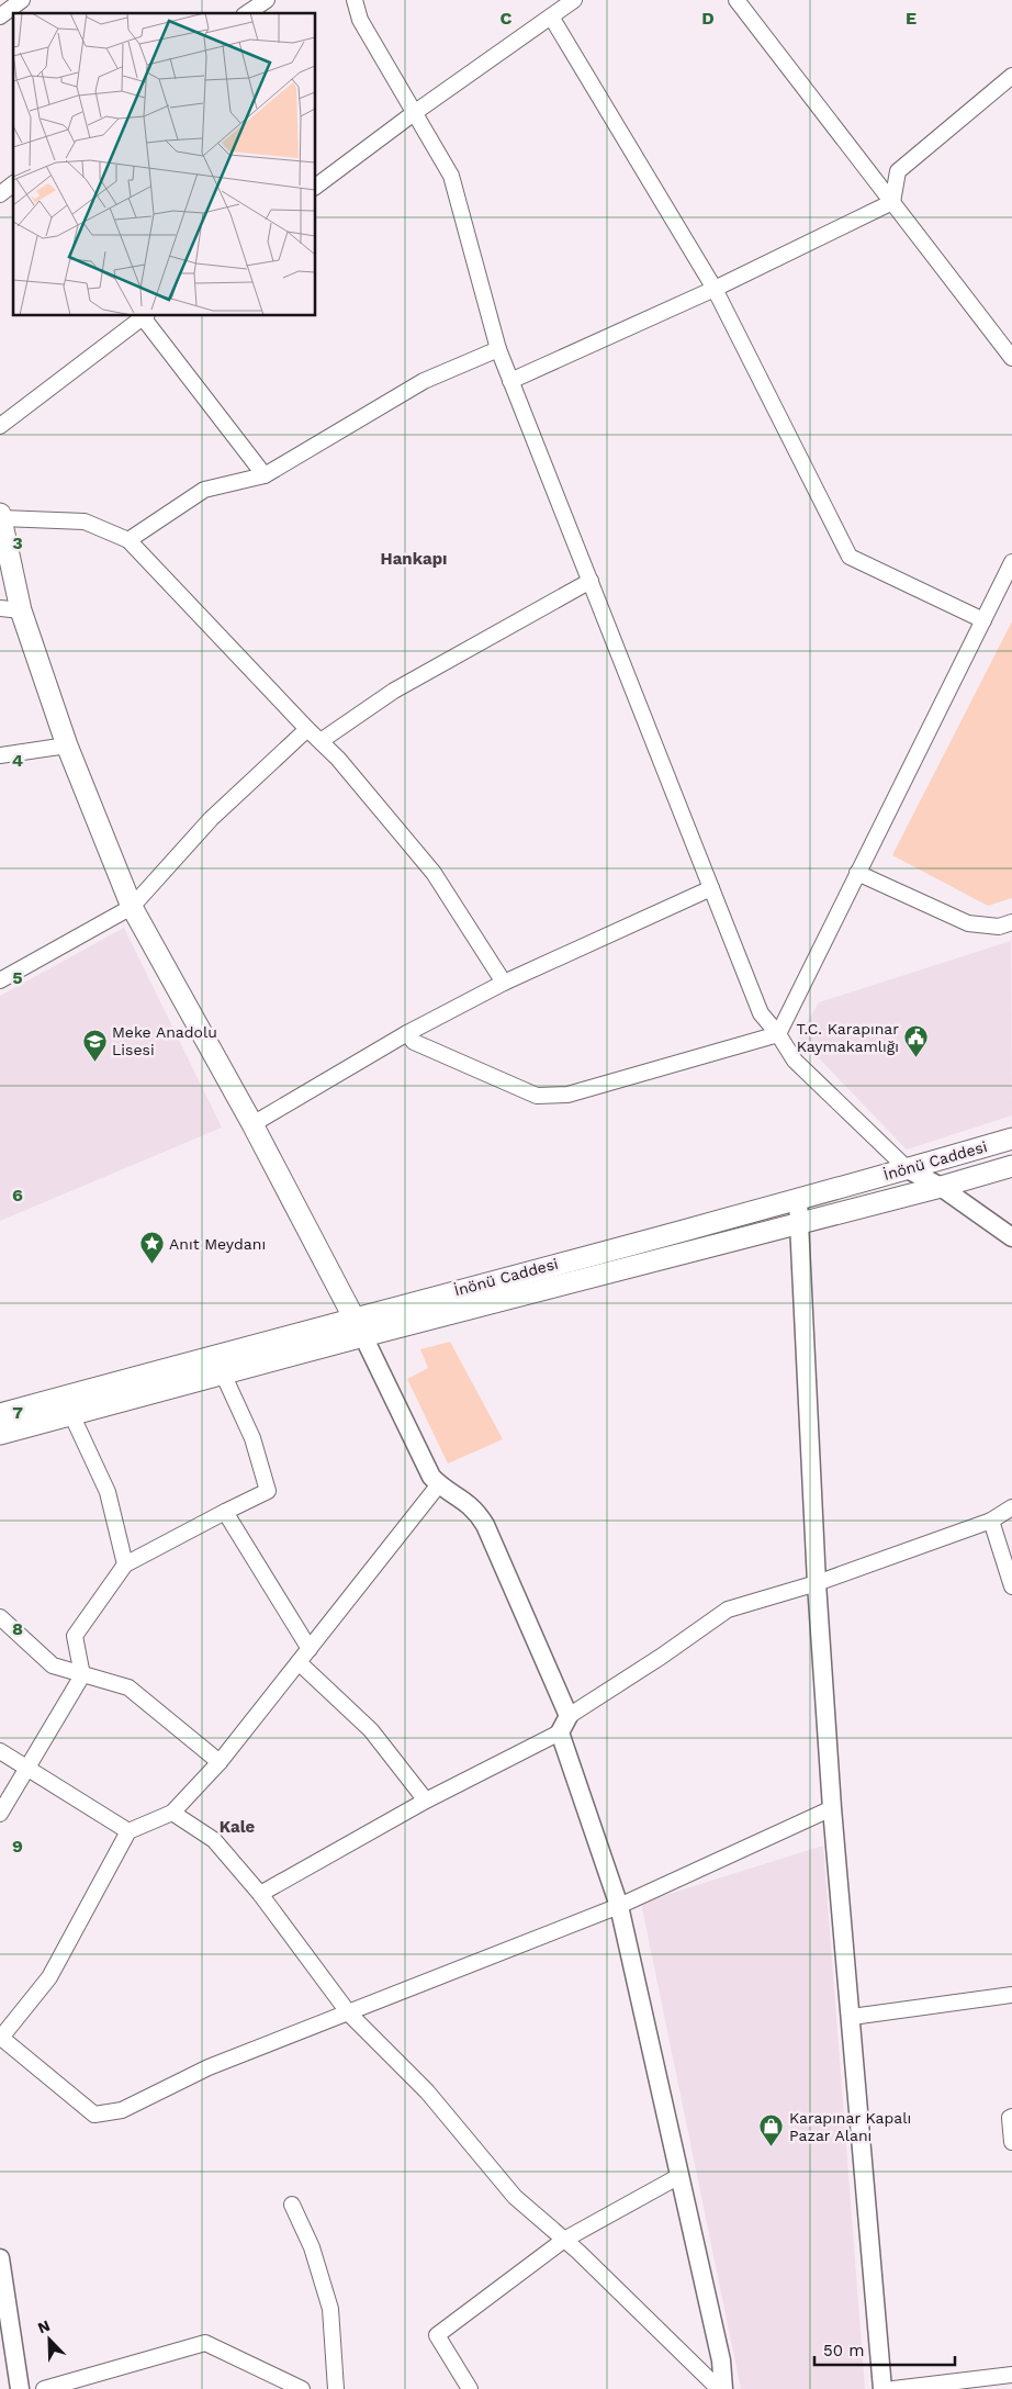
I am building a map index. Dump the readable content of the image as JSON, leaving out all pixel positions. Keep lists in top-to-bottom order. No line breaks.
{"streets":{"main road":["İnönü Caddesi"]},"districts":["Hankapı","Kale"],"places":{"public building":["T.C. Karapınar Kaymakamlığı"],"school or university":["Meke Anadolu Lisesi"],"place":["Anıt Meydanı"],"shop":["Karapınar Kapalı Pazar Alanı"]},"scale_bar":"50 m","north":"top left","grid":{"columns":["C","D","E"],"rows":["3","4","5","6","7","8","9"]}}
